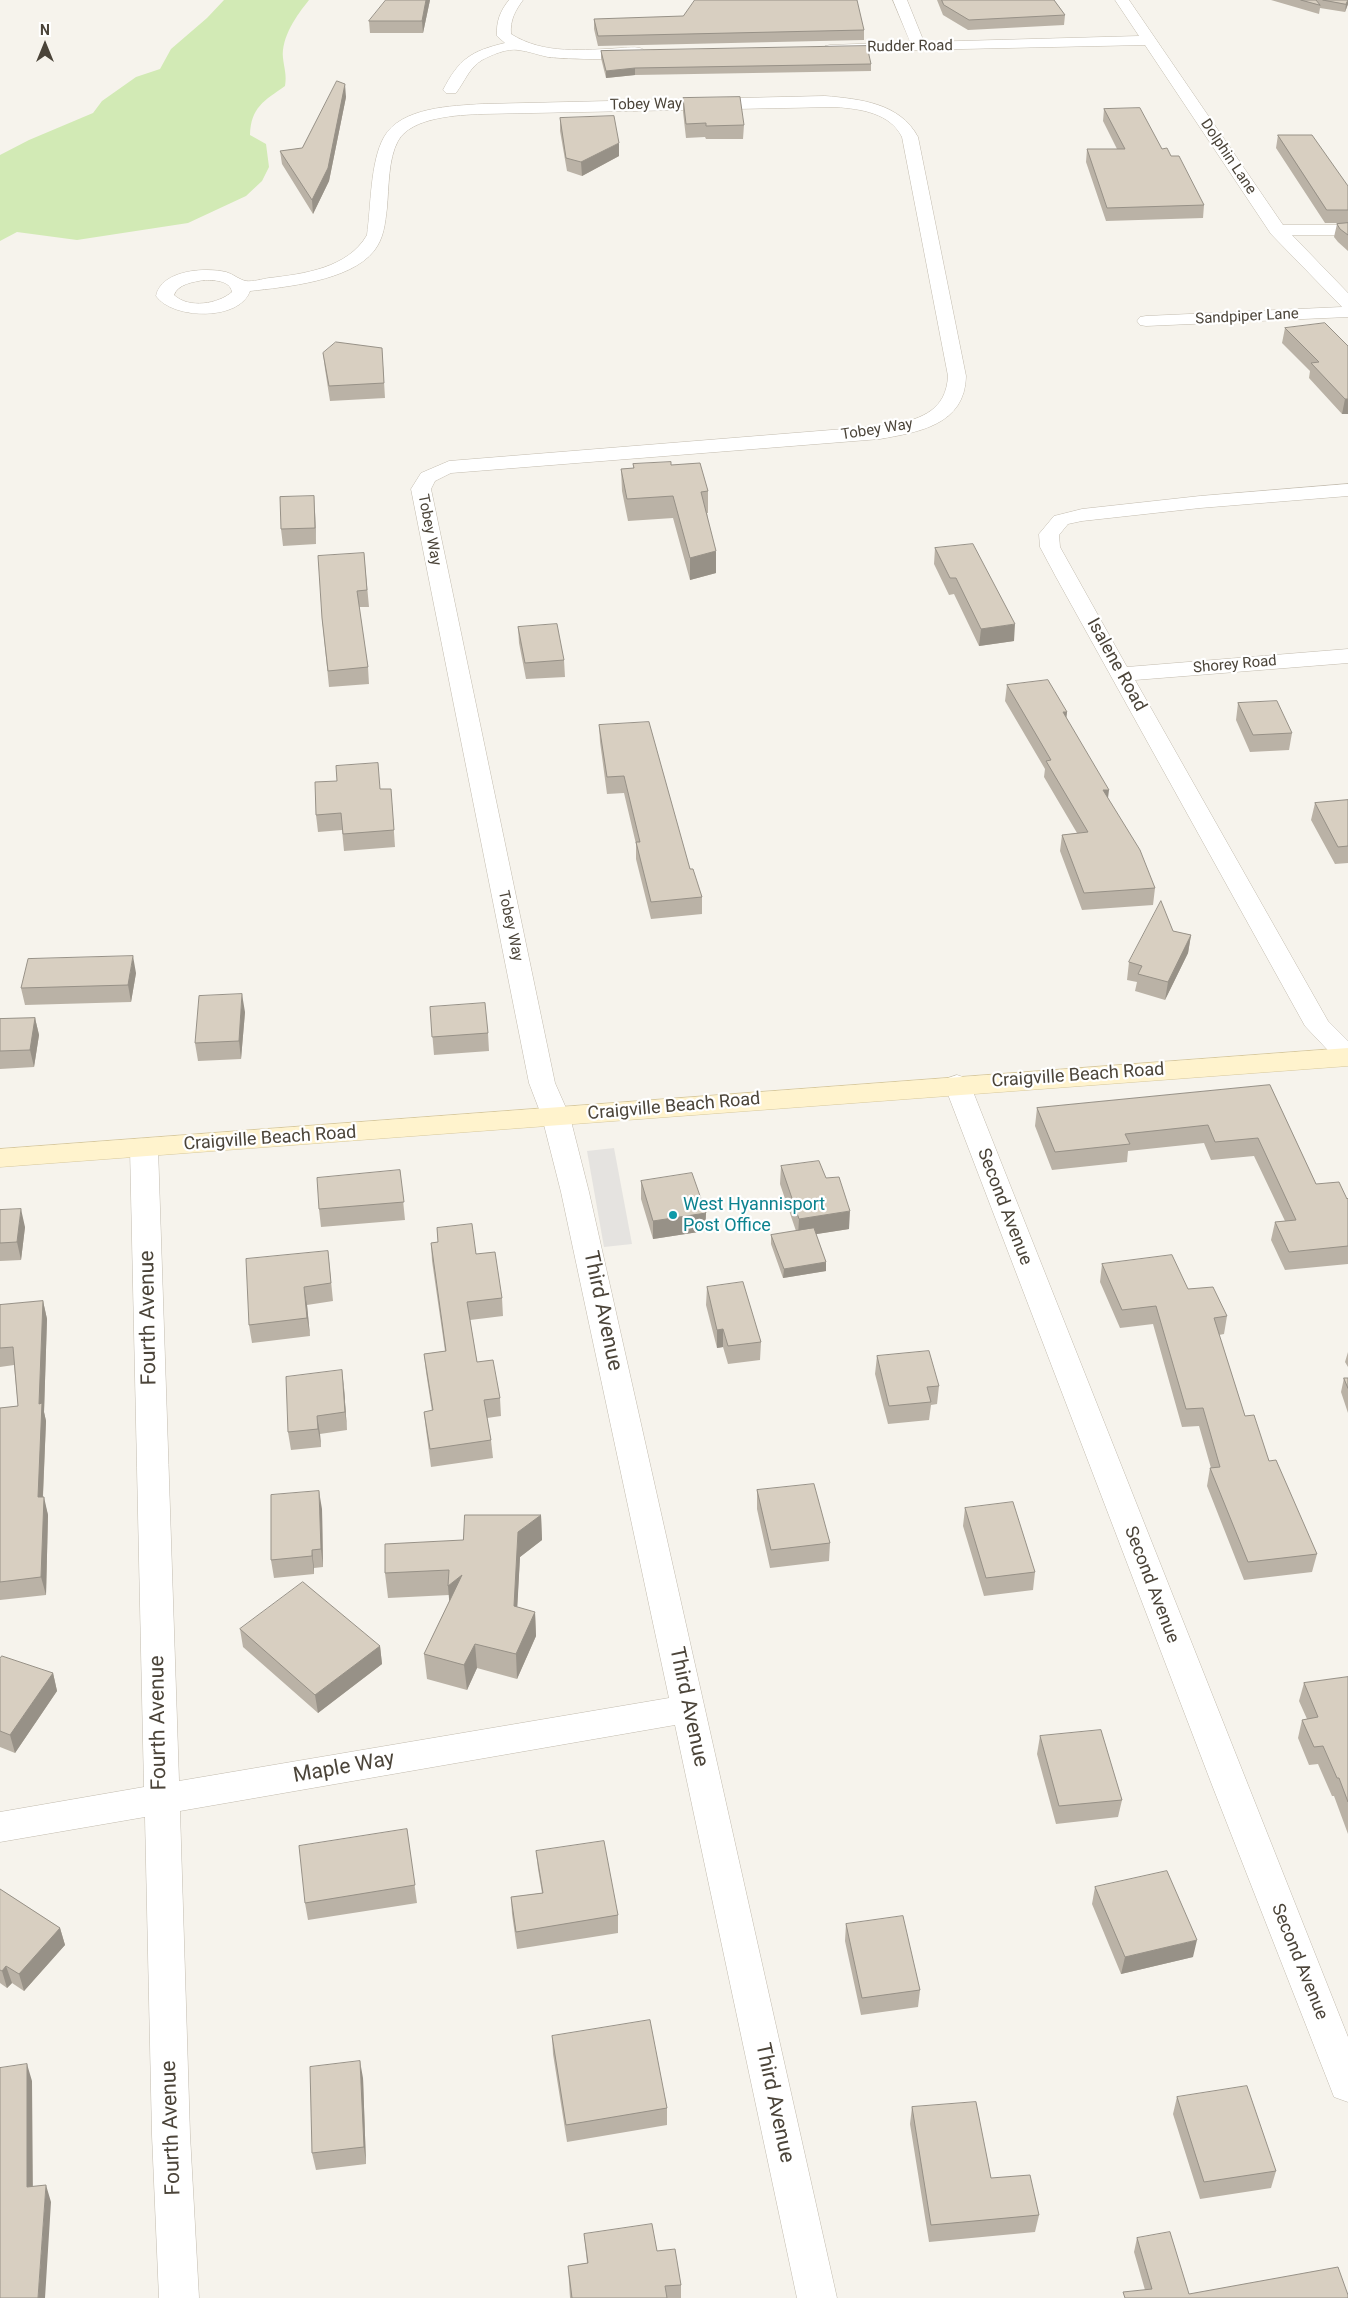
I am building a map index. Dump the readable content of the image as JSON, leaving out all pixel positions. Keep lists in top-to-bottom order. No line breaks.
{"streets":{"main road":["Craigville Beach Road"],"street":["Rudder Road","Tobey Way","Dolphin Lane","Sandpiper Lane","Isalene Road","Shorey Road","Second Avenue","Third Avenue","Fourth Avenue","Maple Way"]},"crossings":[["Rudder Road","Dolphin Lane"],["Tobey Way","Craigville Beach Road"],["Tobey Way","Third Avenue"],["Isalene Road","Shorey Road"],["Isalene Road","Craigville Beach Road"],["Craigville Beach Road","Second Avenue"],["Craigville Beach Road","Third Avenue"],["Craigville Beach Road","Fourth Avenue"],["Third Avenue","Maple Way"],["Fourth Avenue","Maple Way"]],"places":["West Hyannisport Post Office"],"north":"top"}
